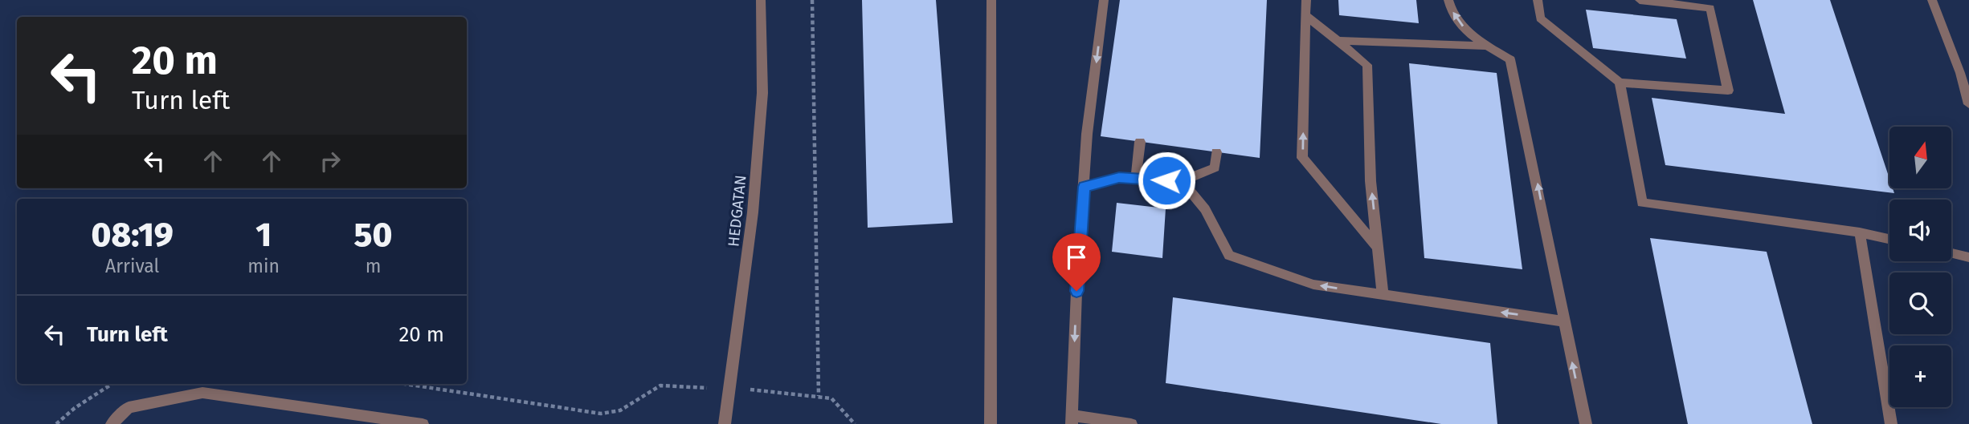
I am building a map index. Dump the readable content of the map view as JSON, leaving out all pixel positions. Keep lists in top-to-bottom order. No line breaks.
{"streets":{"street":["HEDGATAN"]},"north":"top","page":{"turn":["20 m","Turn left"],"map_buttons":"+","eta":["08:19","Arrival","1","min","50","m"],"list":[{"name":"Turn left","value":"20 m"}]}}
